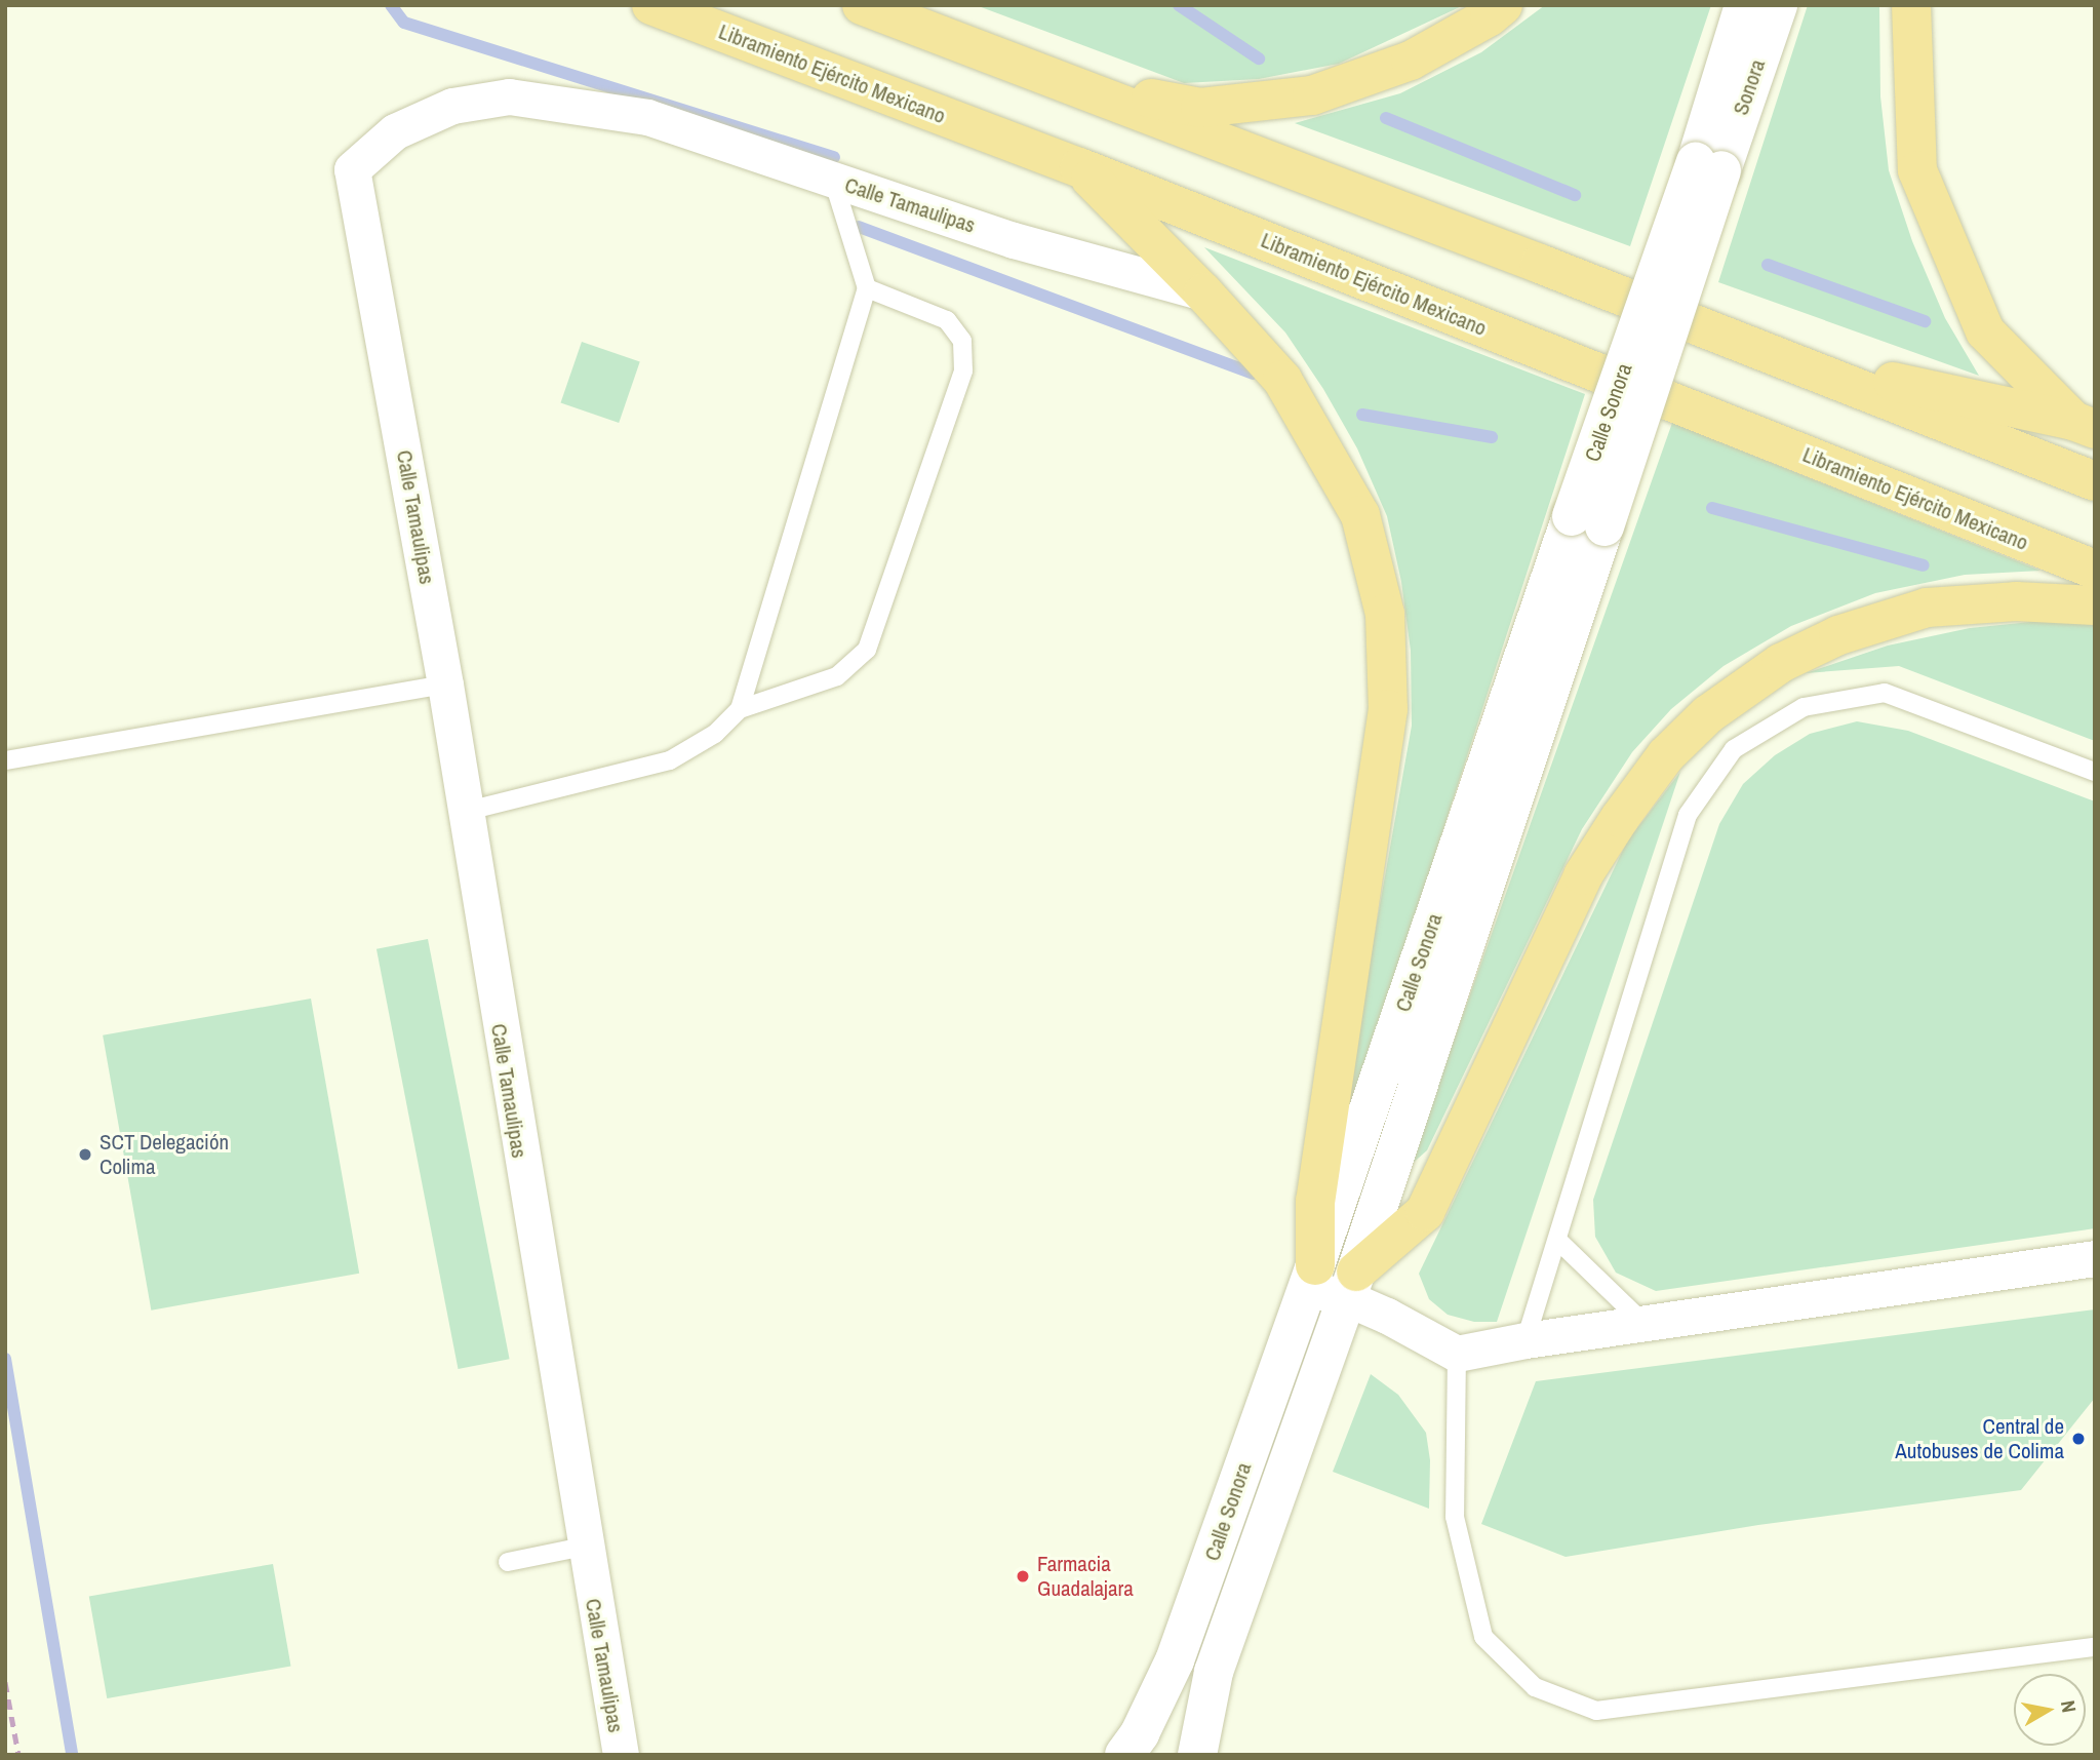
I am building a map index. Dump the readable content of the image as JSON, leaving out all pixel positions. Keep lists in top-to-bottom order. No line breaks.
{"streets":{"highway":["Libramiento Ejército Mexicano"],"street":["Sonora","Calle Tamaulipas","Calle Sonora"]},"crossings":[["Sonora","Calle Sonora"]],"places":["SCT Delegación Colima","Central de Autobuses de Colima","Farmacia Guadalajara"],"north":"right"}
